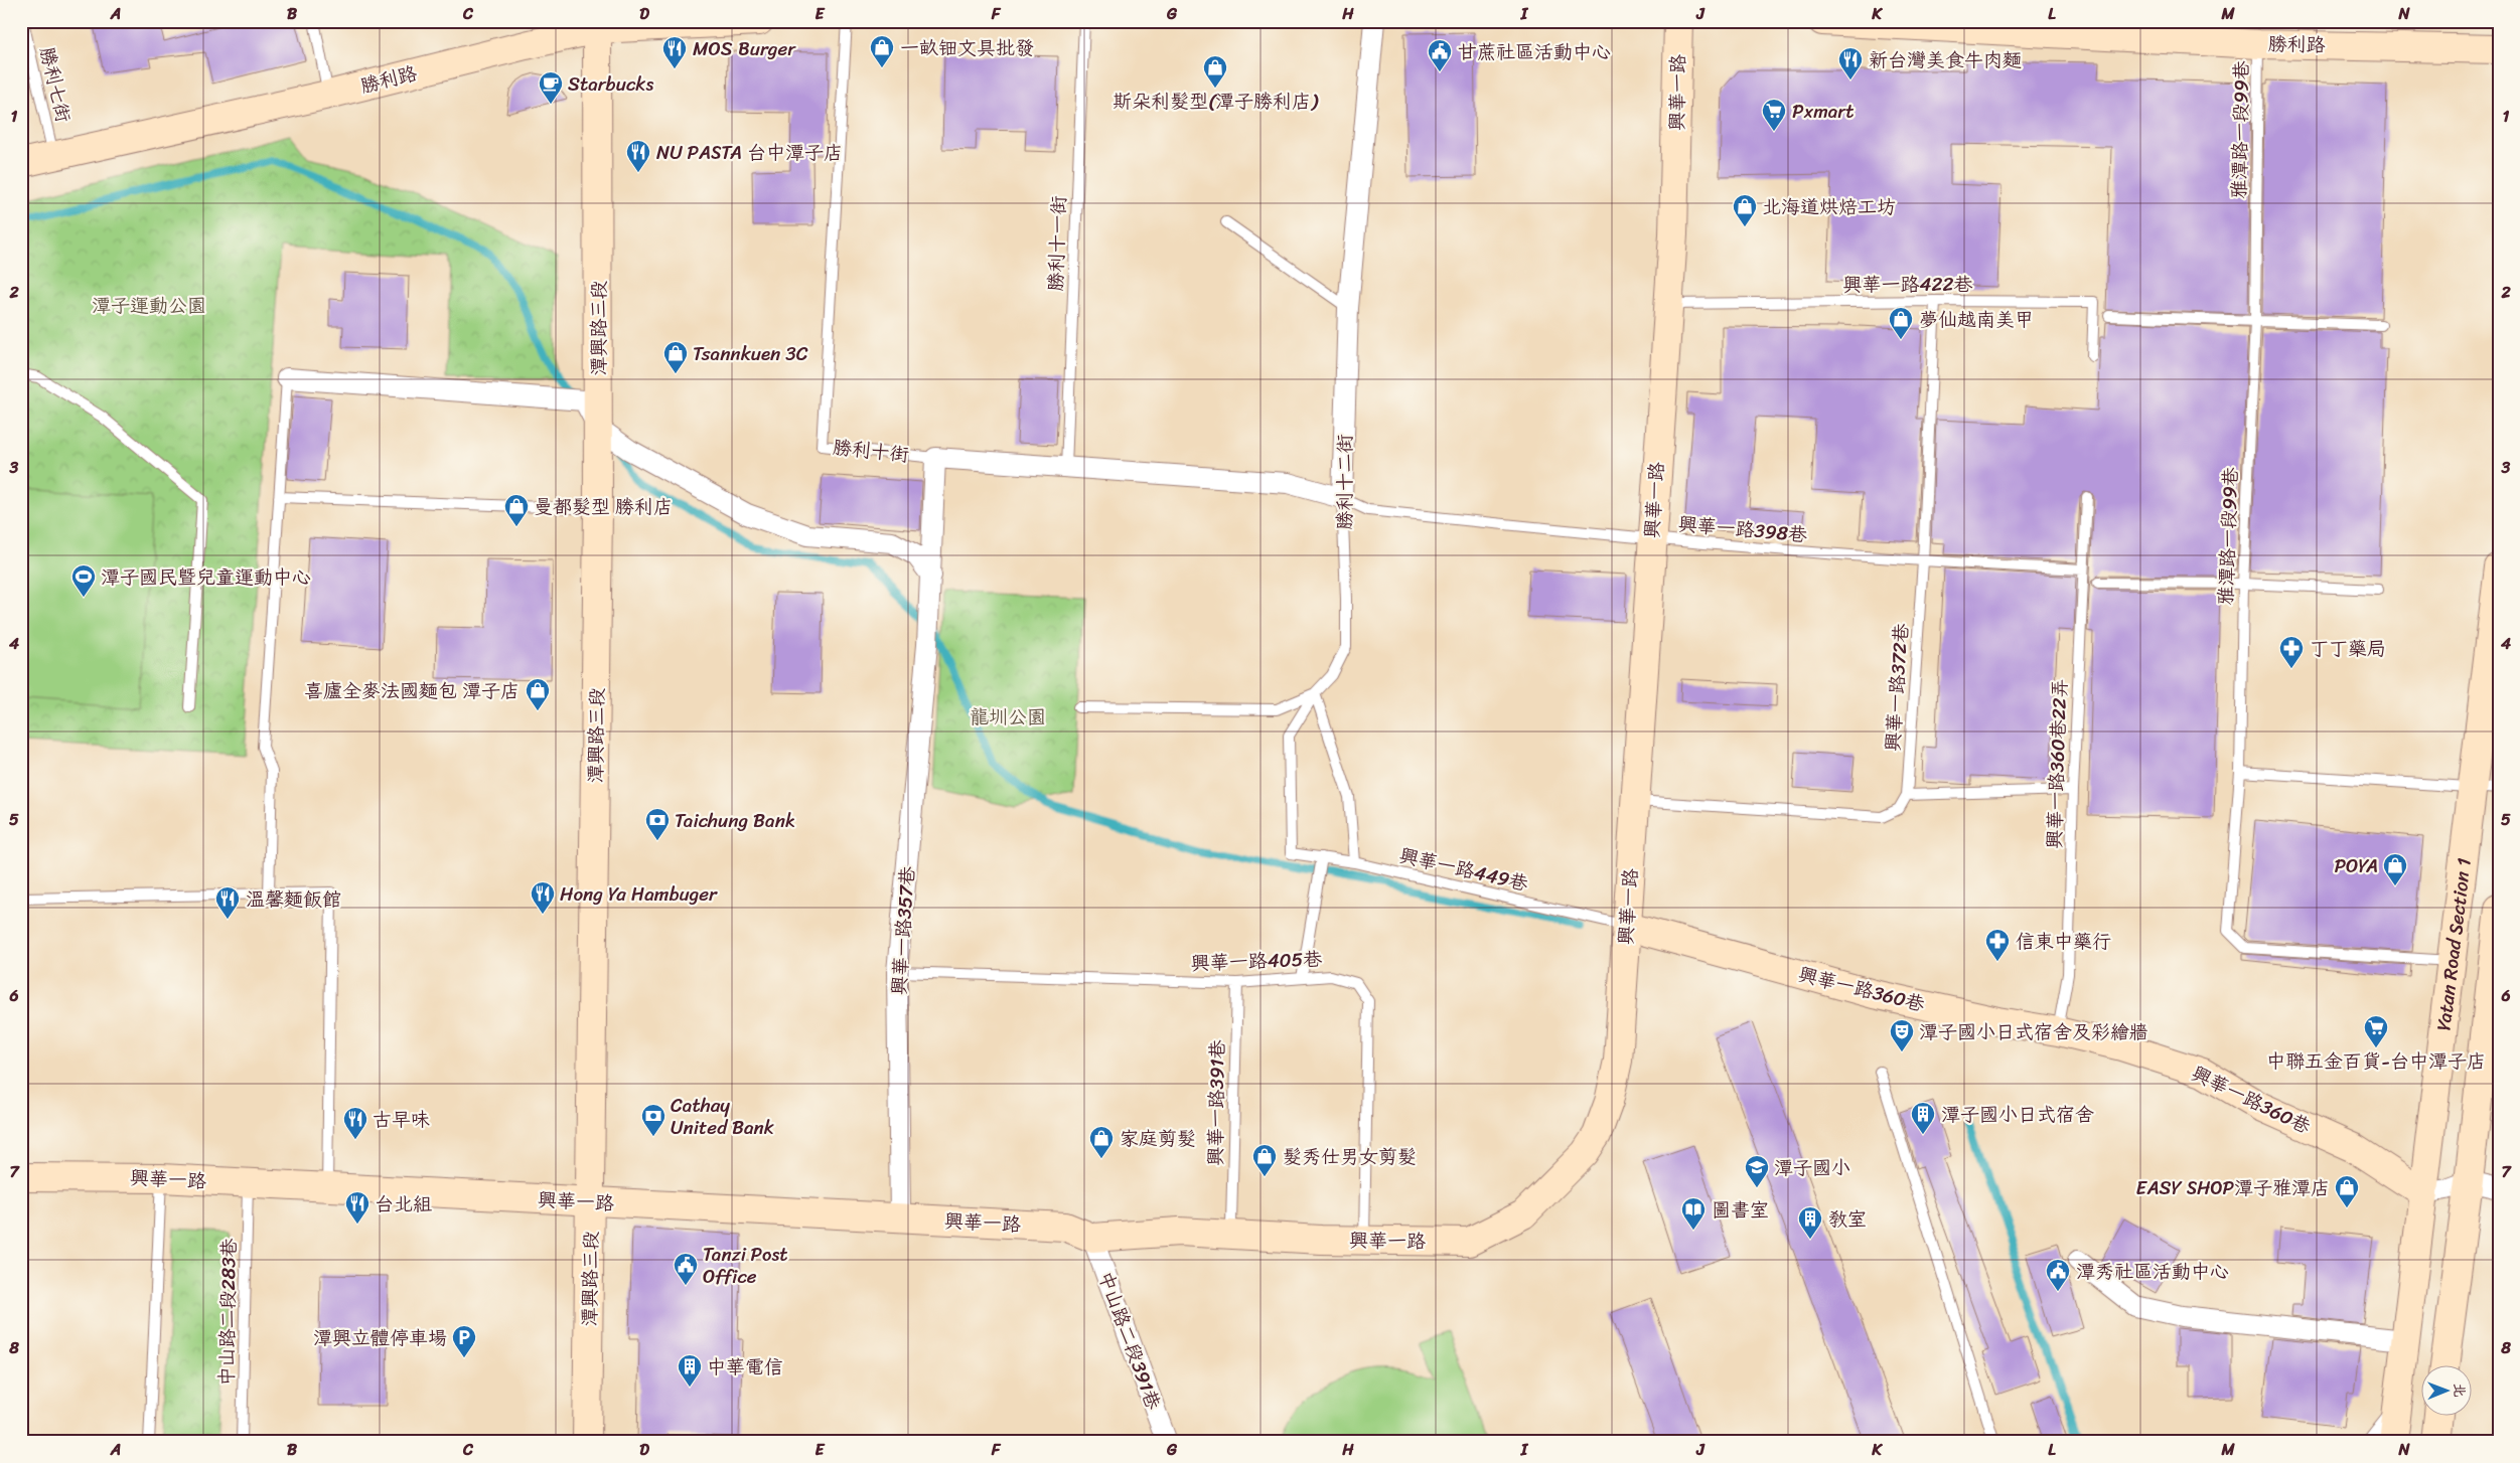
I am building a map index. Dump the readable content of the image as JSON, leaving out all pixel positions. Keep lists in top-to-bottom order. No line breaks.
{"streets":{"street":["勝利路","興華一路","潭興路三段","勝利十街","勝利十二街","興華一路357巷","Yatan Road Section 1","興華一路360巷","中山路二段391巷"],"lane":["勝利七街","雅潭路一段99巷","勝利十一街","興華一路422巷","興華一路398巷","興華一路372巷","興華一路360巷22弄","興華一路449巷","興華一路405巷","興華一路391巷","中山路二段283巷"]},"crossings":[["勝利路","勝利七街"],["勝利路","雅潭路一段99巷"],["勝利路","潭興路三段"],["興華一路","興華一路422巷"],["興華一路","潭興路三段"],["興華一路","興華一路398巷"],["興華一路","興華一路449巷"],["興華一路","興華一路357巷"],["興華一路","興華一路405巷"],["興華一路","興華一路360巷"],["興華一路","中山路二段283巷"],["興華一路","中山路二段391巷"],["雅潭路一段99巷","Yatan Road Section 1"],["勝利十一街","勝利十街"],["興華一路422巷","興華一路372巷"],["勝利十街","勝利十二街"],["勝利十街","興華一路398巷"],["勝利十二街","興華一路398巷"],["勝利十二街","興華一路449巷"],["興華一路398巷","興華一路372巷"],["興華一路398巷","興華一路360巷22弄"],["興華一路360巷22弄","興華一路360巷"],["興華一路449巷","興華一路360巷"],["興華一路357巷","興華一路405巷"],["Yatan Road Section 1","興華一路360巷"],["興華一路405巷","興華一路391巷"]],"parks":["潭子運動公園","龍圳公園"],"places":{"shop":["一畝钿文具批發","斯朵利髮型(潭子勝利店)","北海道烘焙工坊","夢仙越南美甲","Tsannkuen 3C","曼都髮型 勝利店","喜廬全麥法國麵包 潭子店","POYA","家庭剪髮","髮秀仕男女剪髮","EASY SHOP潭子雅潭店"],"restaurant":["MOS Burger","新台灣美食牛肉麵","NU PASTA 台中潭子店","Hong Ya Hambuger","溫馨麵飯館","古早味","台北組"],"public building":["甘蔗社區活動中心","Tanzi Post Office","潭秀社區活動中心"],"cafe":["Starbucks"],"supermarket":["Pxmart","中聯五金百貨-台中潭子店"],"sports":["潭子國民暨兒童運動中心"],"pharmacy":["丁丁藥局","信東中藥行"],"bank":["Taichung Bank","Cathay United Bank"],"theatre":["潭子國小日式宿舍及彩繪牆"],"building":["潭子國小日式宿舍","教室","中華電信"],"school or university":["潭子國小"],"library":["圖書室"],"parking":["潭興立體停車場"]},"north":"right","grid":{"columns":["A","B","C","D","E","F","G","H","I","J","K","L","M","N"],"rows":["1","2","3","4","5","6","7","8"]}}
